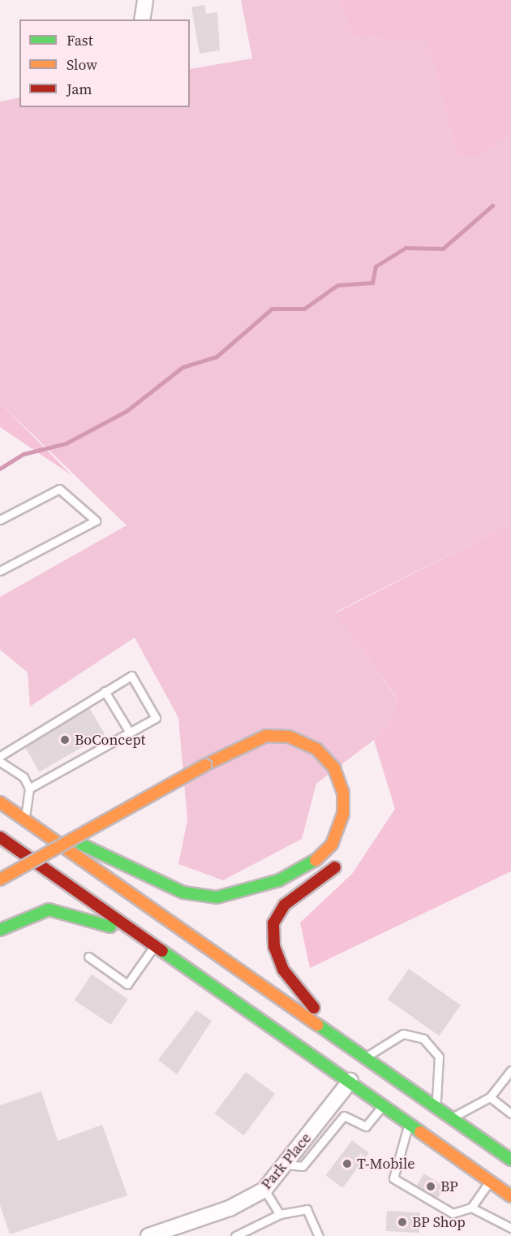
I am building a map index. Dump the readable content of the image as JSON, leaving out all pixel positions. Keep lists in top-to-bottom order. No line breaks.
{"streets":{"street":["Park Place"]},"places":["BoConcept","T-Mobile","BP","BP Shop"],"legend":["Fast","Slow","Jam"]}
